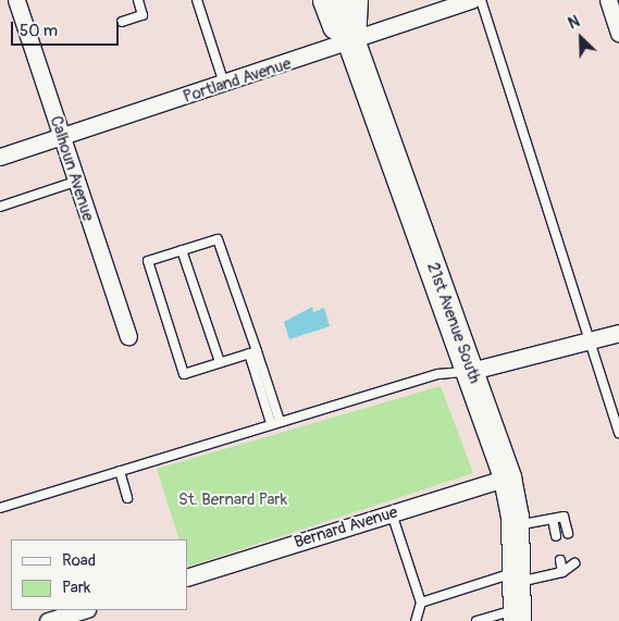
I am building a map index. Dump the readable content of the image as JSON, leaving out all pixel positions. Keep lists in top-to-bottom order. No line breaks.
{"streets":{"main road":["21st Avenue South"],"street":["Portland Avenue","Calhoun Avenue","Bernard Avenue"]},"crossings":[["Portland Avenue","Calhoun Avenue"],["Portland Avenue","21st Avenue South"],["21st Avenue South","Bernard Avenue"]],"parks":["St. Bernard Park"],"legend":["Road","Park"],"scale_bar":"50 m","north":"top left"}
